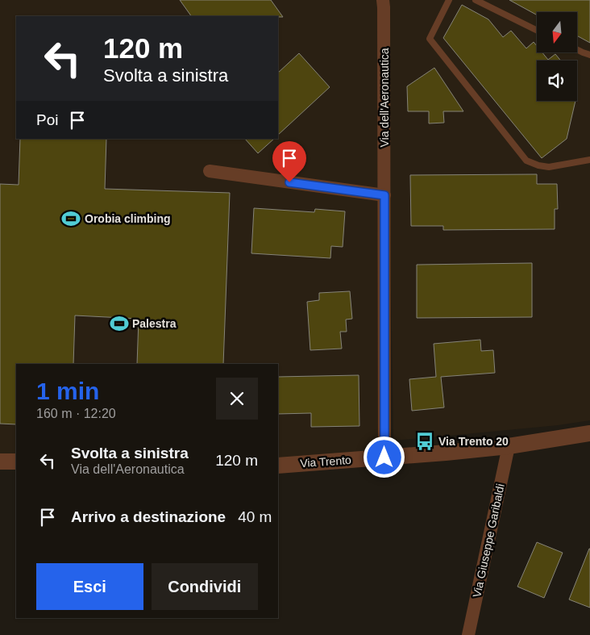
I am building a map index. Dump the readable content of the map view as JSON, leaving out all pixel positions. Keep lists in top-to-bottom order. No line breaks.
{"streets":{"street":["Via dell'Aeronautica","Via Trento","Via Giuseppe Garibaldi"]},"crossings":[["Via dell'Aeronautica","Via Trento"],["Via Trento","Via Giuseppe Garibaldi"]],"places":{"sports":["Orobia climbing","Palestra"],"bus stop":["Via Trento 20"]},"north":"bottom","page":{"turn":["120 m","Svolta a sinistra"],"then":"Poi","heading":["1 min","160 m · 12:20"],"list":[{"name":"Svolta a sinistra","note":"Via dell'Aeronautica","value":"120 m"},{"name":"Arrivo a destinazione","value":"40 m"}],"buttons":["Esci","Condividi"]}}
